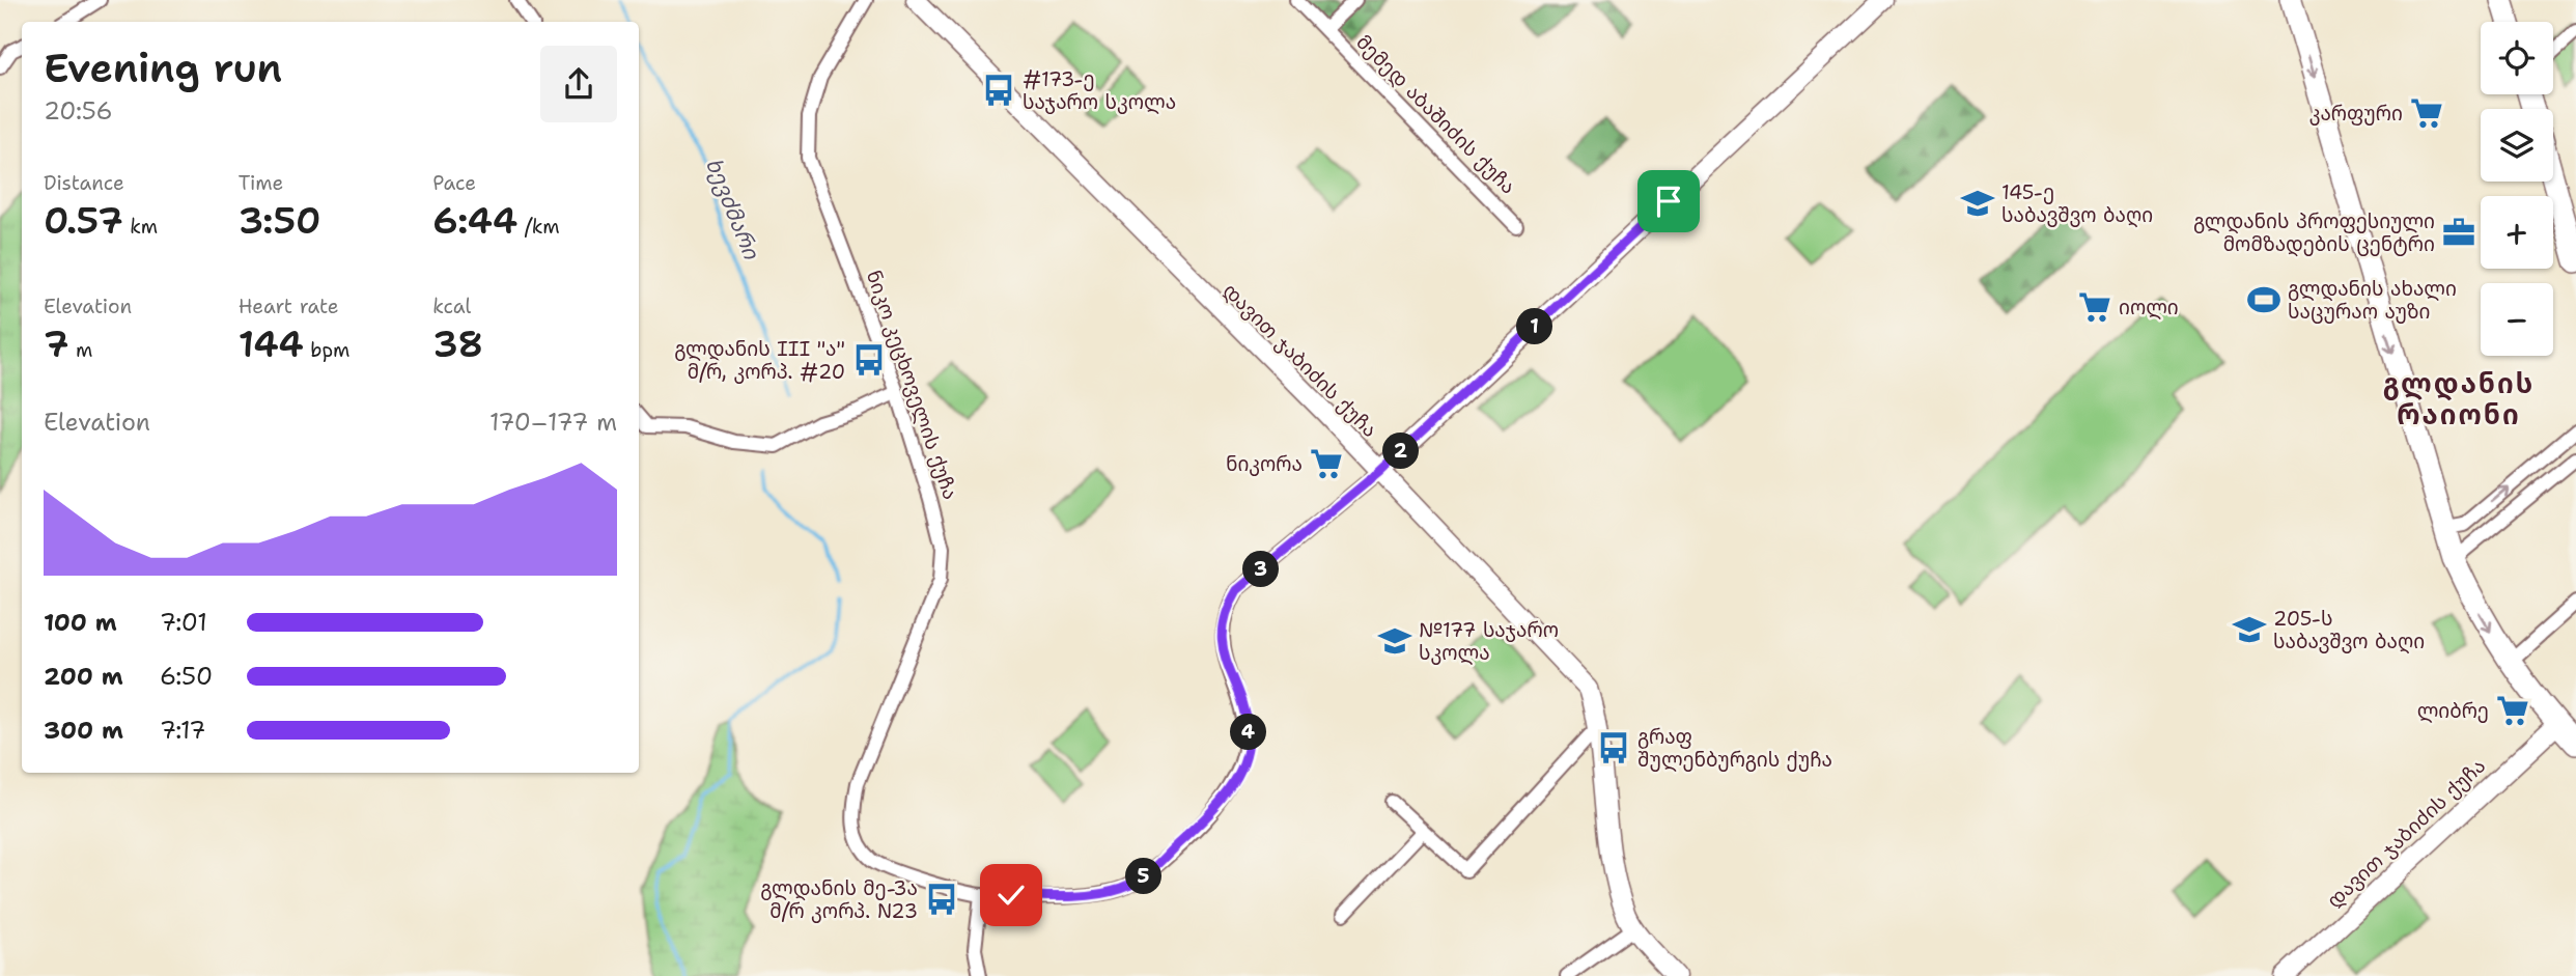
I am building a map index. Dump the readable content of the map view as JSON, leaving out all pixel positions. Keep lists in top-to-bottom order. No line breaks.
{"streets":{"street":["მემედ აბაშიძის ქუჩა","დავით ჯაბიძის ქუჩა","ნიკო კეცხოველის ქუჩა"]},"crossings":[["დავით ჯაბიძის ქუჩა","ნიკო კეცხოველის ქუჩა"]],"districts":["გლდანის რაიონი"],"water":["ხევძმარი"],"places":{"bus stop":["#173-ე საჯარო სკოლა","გლდანის III \"ა\" მ/რ, კორპ. #20","გრაფ შულენბურგის ქუჩა","გლდანის მე-3ა მ/რ კორპ. N23"],"supermarket":["კარფური","იოლი","ნიკორა","ლიბრე"],"school or university":["145-ე საბავშვო ბაღი","205-ს საბავშვო ბაღი","№177 საჯარო სკოლა"],"office":["გლდანის პროფესიული მომზადების ცენტრი"],"sports":["გლდანის ახალი საცურაო აუზი"]},"page":{"map_buttons":["+","−"],"heading":["Evening run","20:56"],"stats":[["Distance","0.57 km"],["Time","3:50"],["Pace","6:44 /km"],["Elevation","7 m"],["Heart rate","144 bpm"],["kcal","38"]],"pins":["1","2","3","4","5"],"chart":["Elevation","170–177 m"],"list":[{"name":"100 m","note":"7:01"},{"name":"200 m","note":"6:50"},{"name":"300 m","note":"7:17"}]}}
